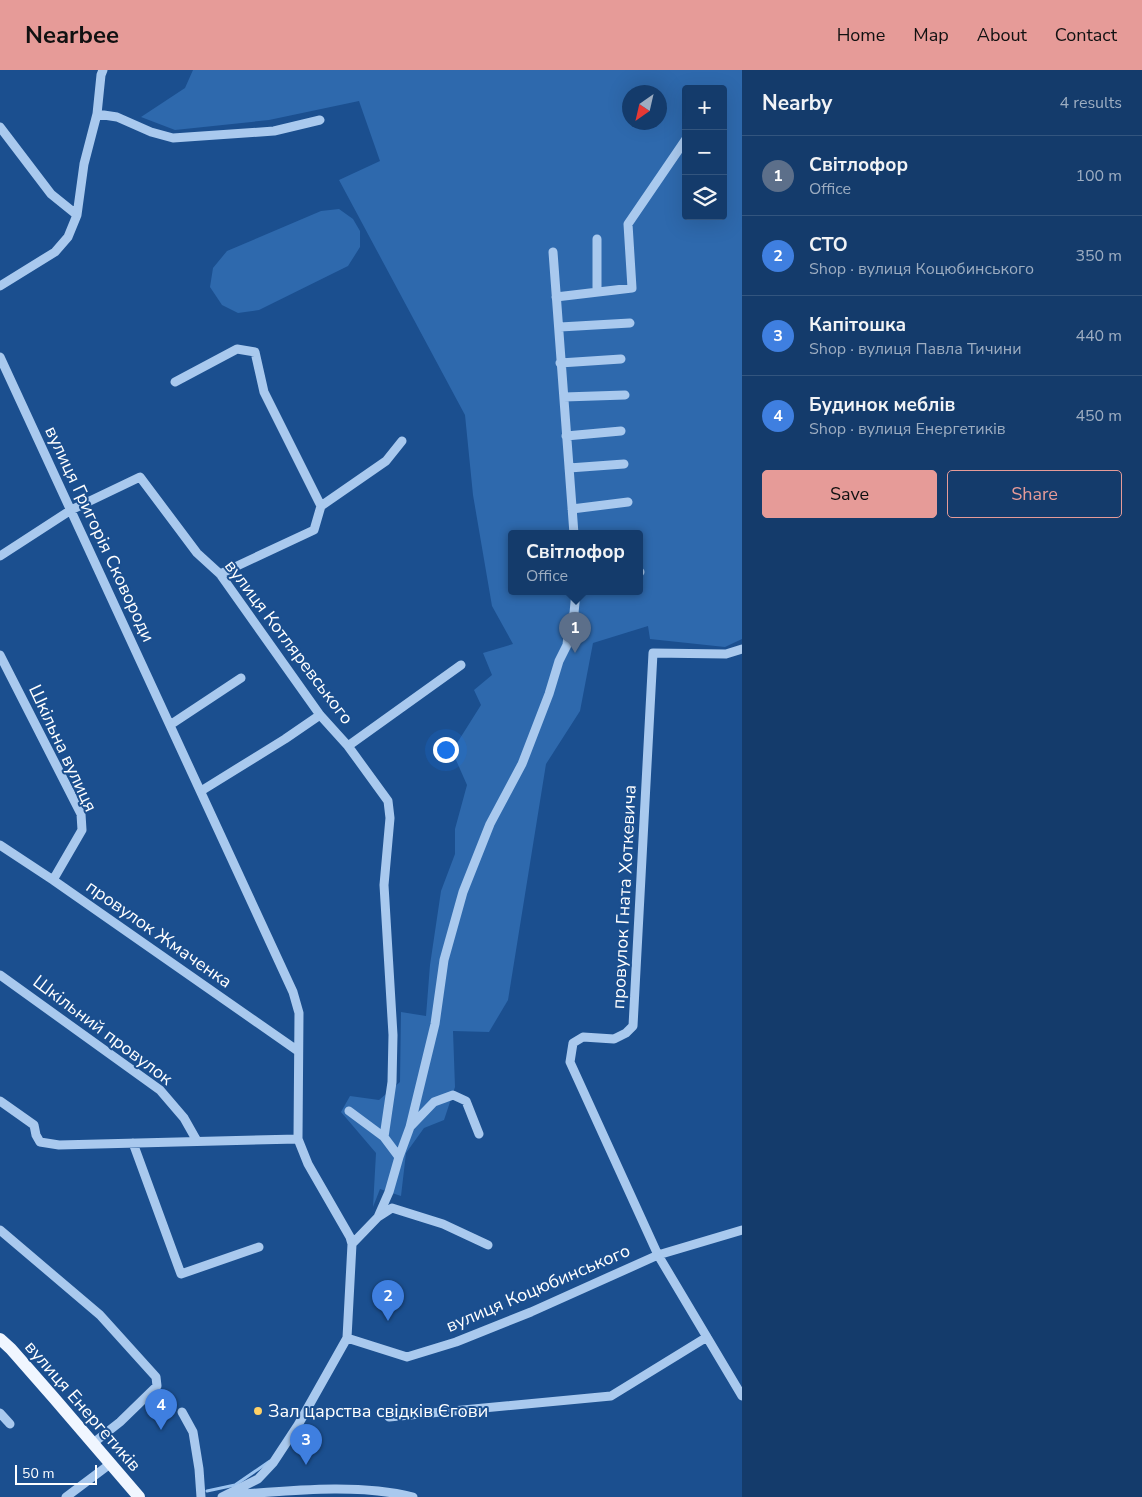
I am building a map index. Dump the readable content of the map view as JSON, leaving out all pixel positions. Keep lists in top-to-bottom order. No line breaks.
{"streets":{"main road":["вулиця Енергетиків"],"street":["вулиця Григорія Сковороди","вулиця Котляревського","Шкільна вулиця","провулок Гната Хоткевича","провулок Жмаченка","Шкільний провулок","вулиця Коцюбинського"]},"crossings":[["вулиця Григорія Сковороди","вулиця Котляревського"],["вулиця Григорія Сковороди","провулок Жмаченка"],["Шкільна вулиця","провулок Жмаченка"],["провулок Гната Хоткевича","вулиця Коцюбинського"]],"places":["Зал царства свідків Єгови"],"scale_bar":"50 m","north":"bottom left","page":{"header":"Nearbee","nav":["Home","Map","About","Contact"],"heading":["Nearby","4 results"],"map_buttons":["+","−"],"list":[{"mark":"1","name":"Світлофор","note":"Office","value":"100 m"},{"mark":"2","name":"СТО","note":"Shop · вулиця Коцюбинського","value":"350 m"},{"mark":"3","name":"Капітошка","note":"Shop · вулиця Павла Тичини","value":"440 m"},{"mark":"4","name":"Будинок меблів","note":"Shop · вулиця Енергетиків","value":"450 m"}],"buttons":["Save","Share"],"popup":["Світлофор","Office"],"pins":["1","2","4","3"],"scale":"50 m"}}
